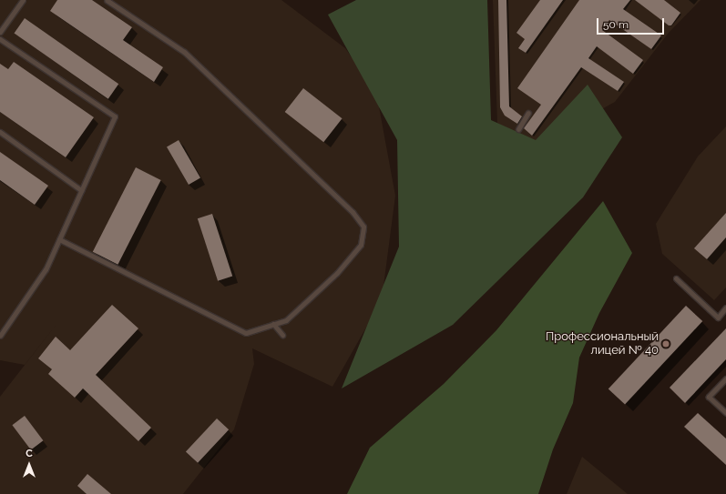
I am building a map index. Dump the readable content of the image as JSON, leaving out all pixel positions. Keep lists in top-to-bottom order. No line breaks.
{"places":["Профессиональный лицей № 40"],"scale_bar":"50 m","north":"top"}
